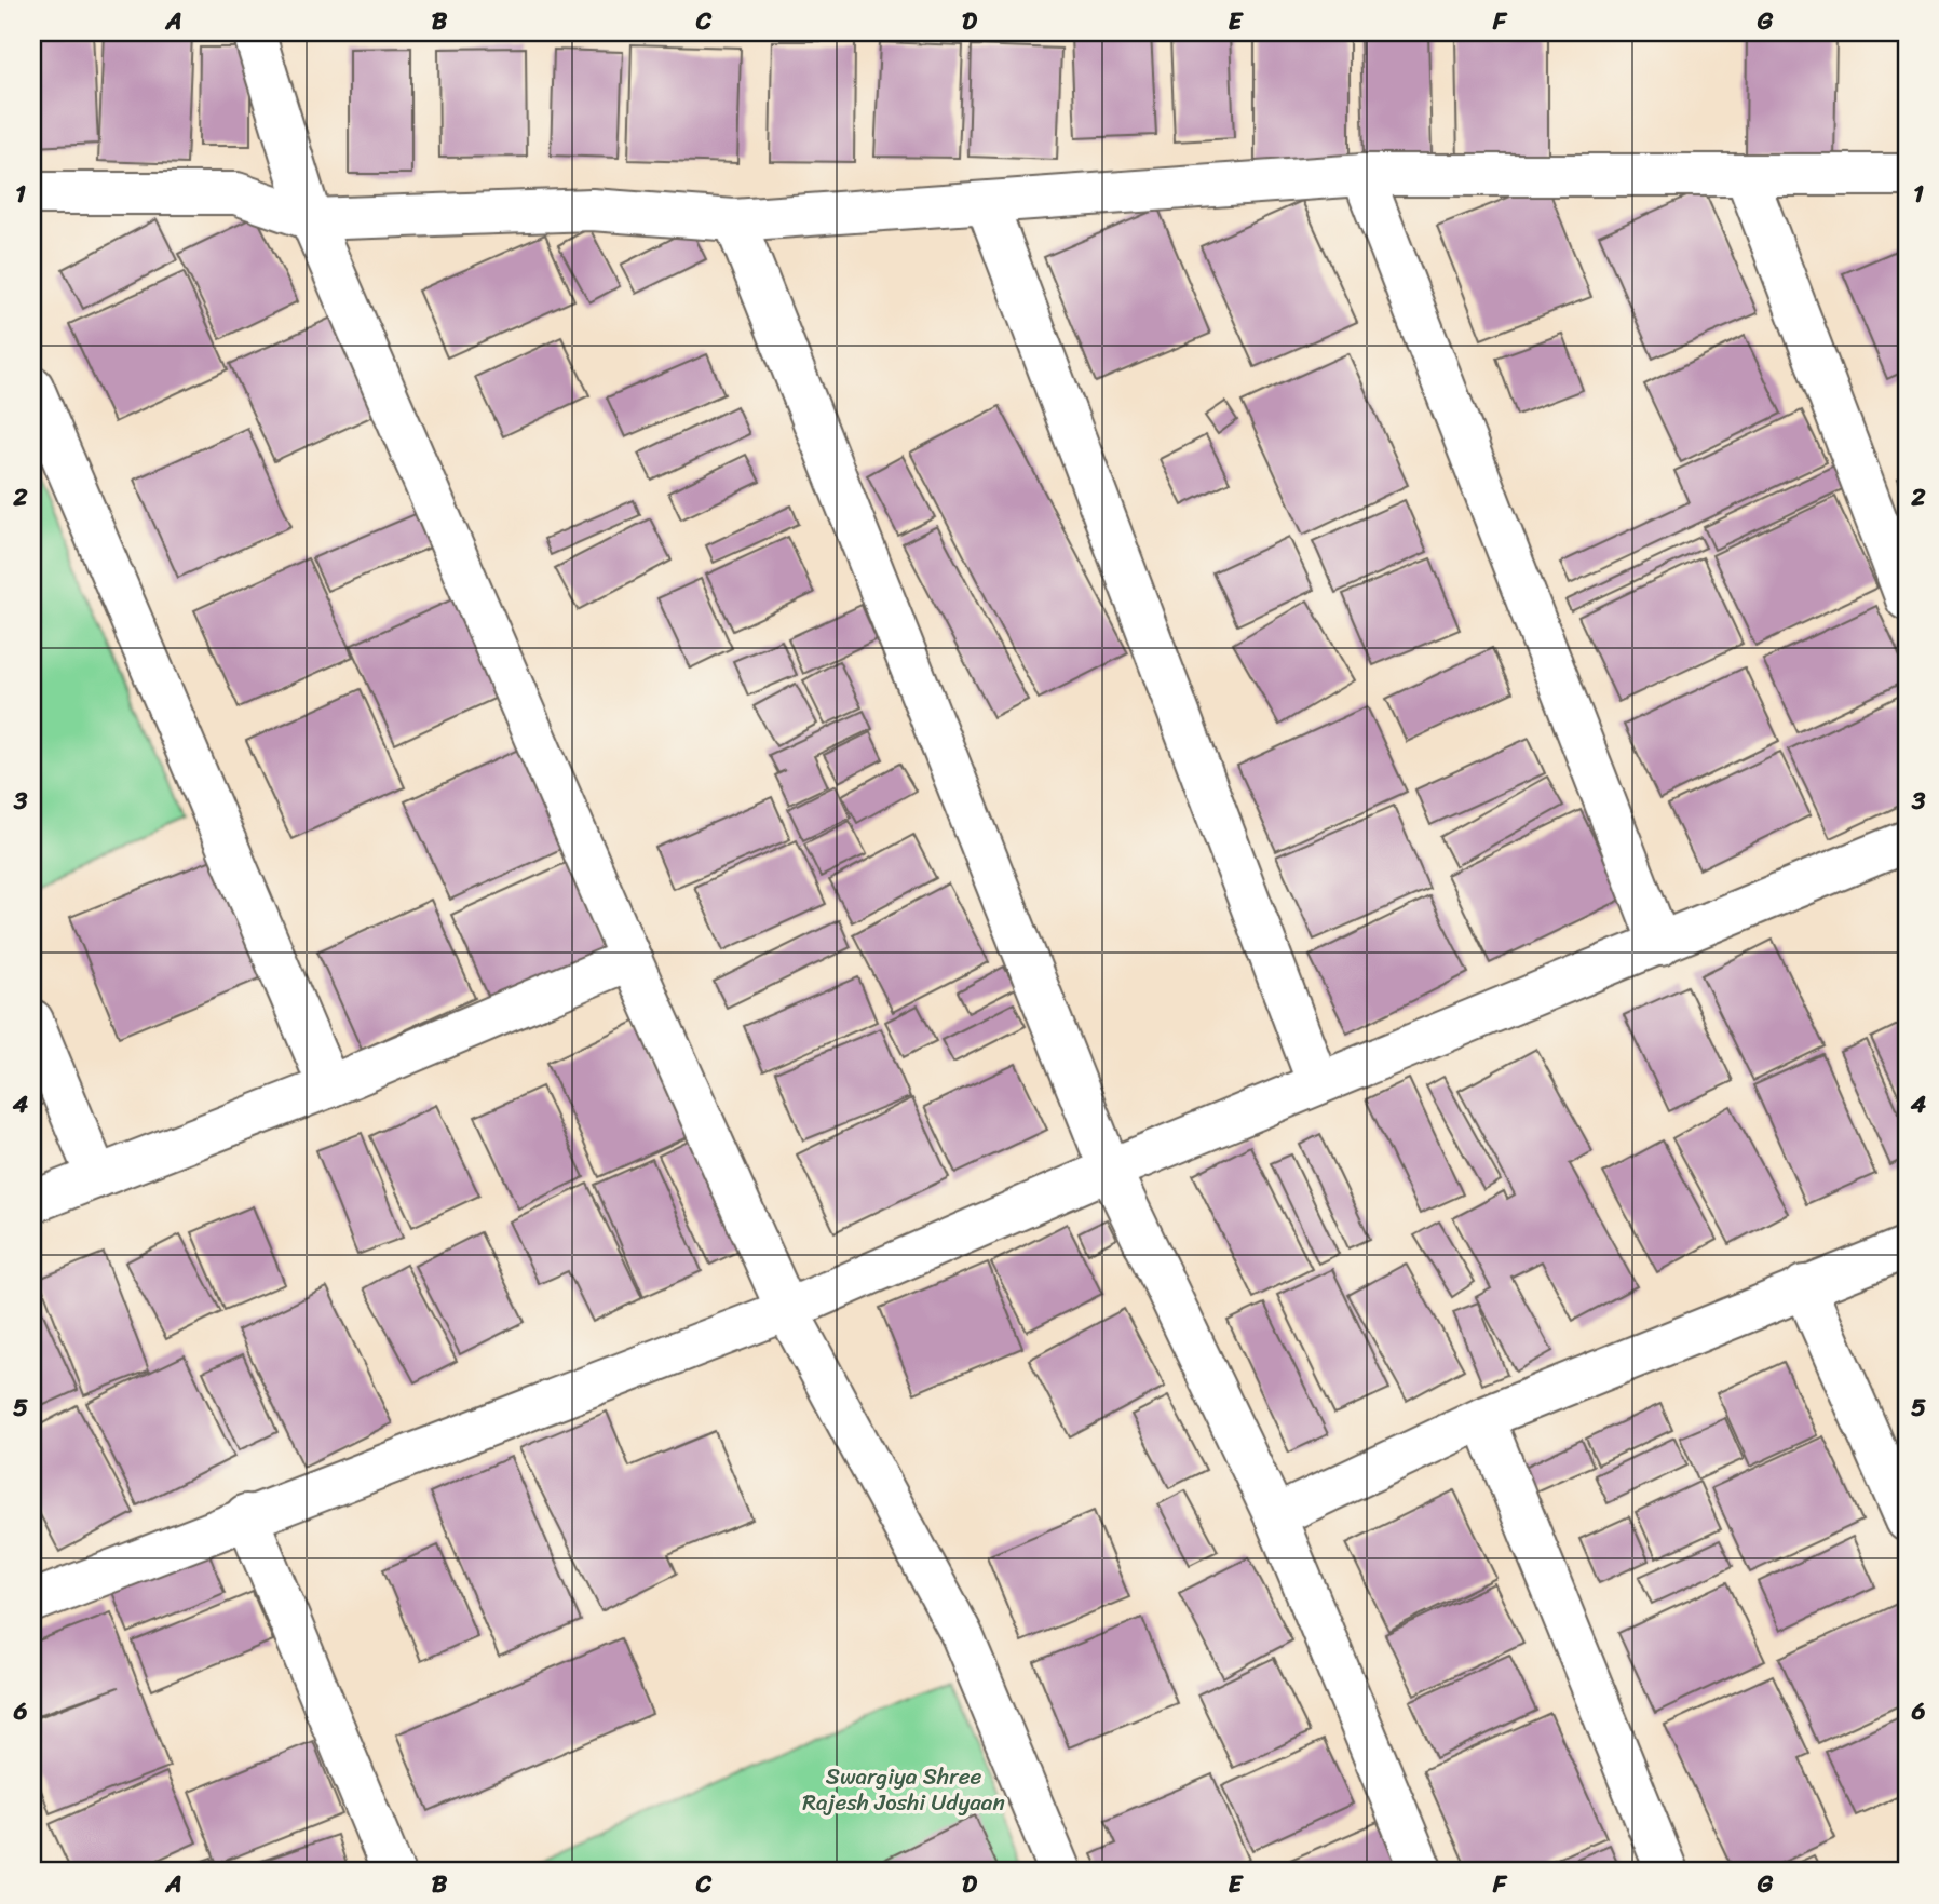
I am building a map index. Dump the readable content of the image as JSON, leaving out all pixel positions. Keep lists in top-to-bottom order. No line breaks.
{"parks":["Swargiya Shree Rajesh Joshi Udyaan"],"grid":{"columns":["A","B","C","D","E","F","G"],"rows":["1","2","3","4","5","6"]}}
